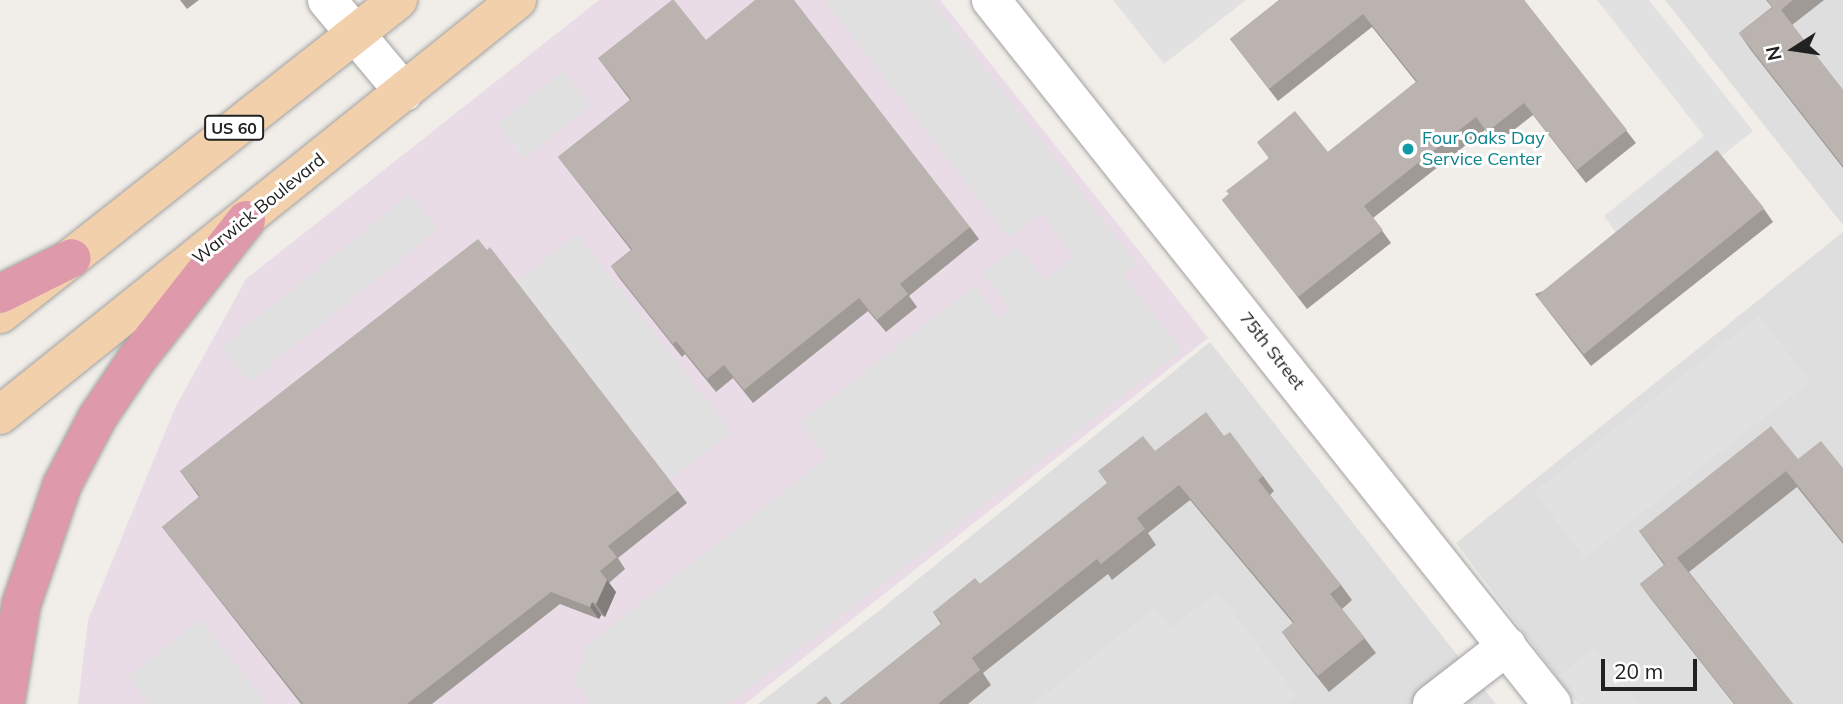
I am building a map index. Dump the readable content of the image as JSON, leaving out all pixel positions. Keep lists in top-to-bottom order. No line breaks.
{"streets":{"main road":["US 60","Warwick Boulevard"],"street":["75th Street"]},"places":["Four Oaks Day Service Center"],"scale_bar":"20 m","north":"left"}
